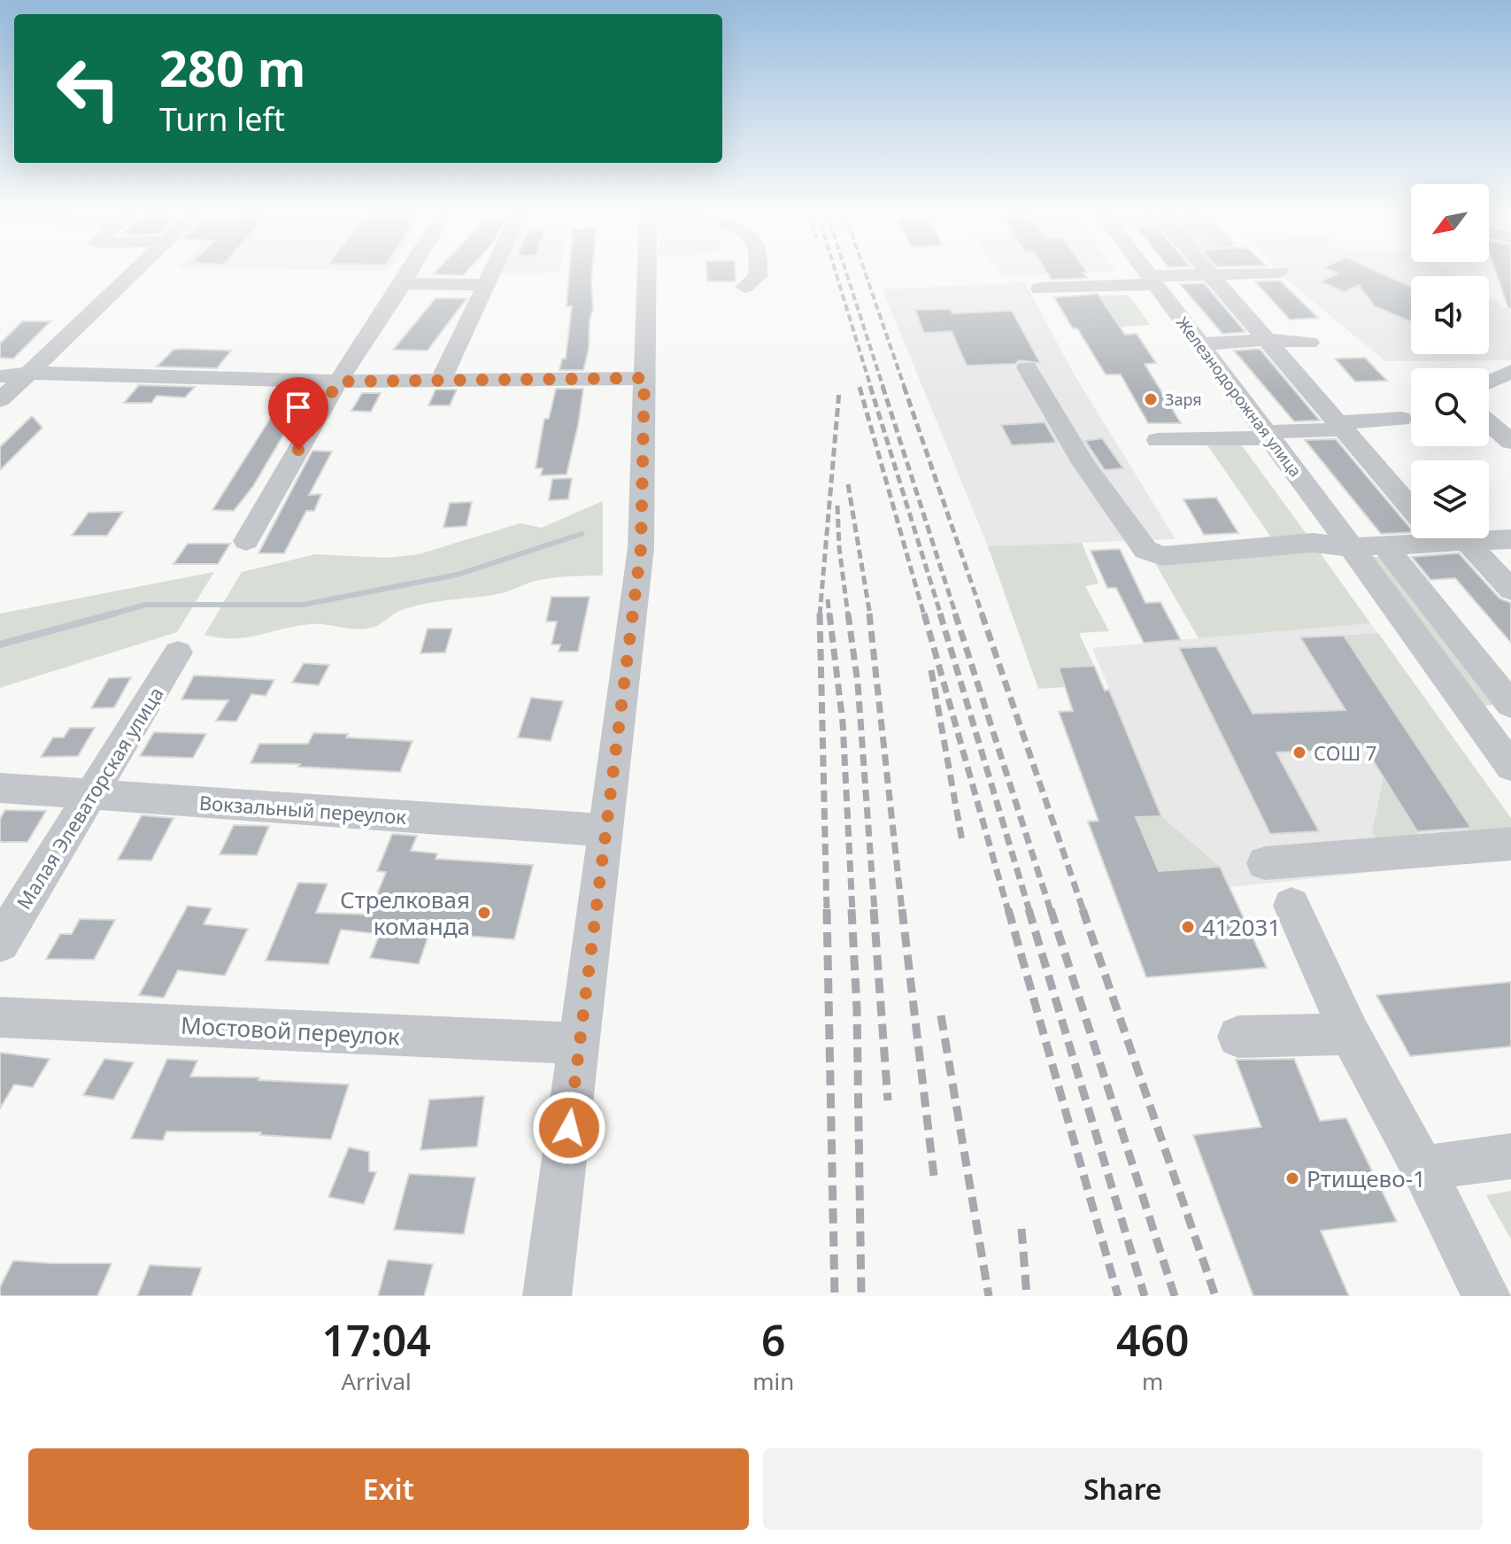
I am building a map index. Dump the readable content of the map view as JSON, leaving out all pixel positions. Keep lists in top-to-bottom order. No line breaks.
{"streets":{"street":["Железнодорожная улица","Малая Элеваторская улица","Вокзальный переулок","Мостовой переулок"]},"crossings":[["Малая Элеваторская улица","Вокзальный переулок"]],"places":["Заря","СОШ 7","Стрелковая команда","412031","Ртищево-1"],"north":"bottom left","page":{"turn":["280 m","Turn left"],"eta":["17:04","Arrival","6","min","460","m"],"buttons":["Exit","Share"]}}
